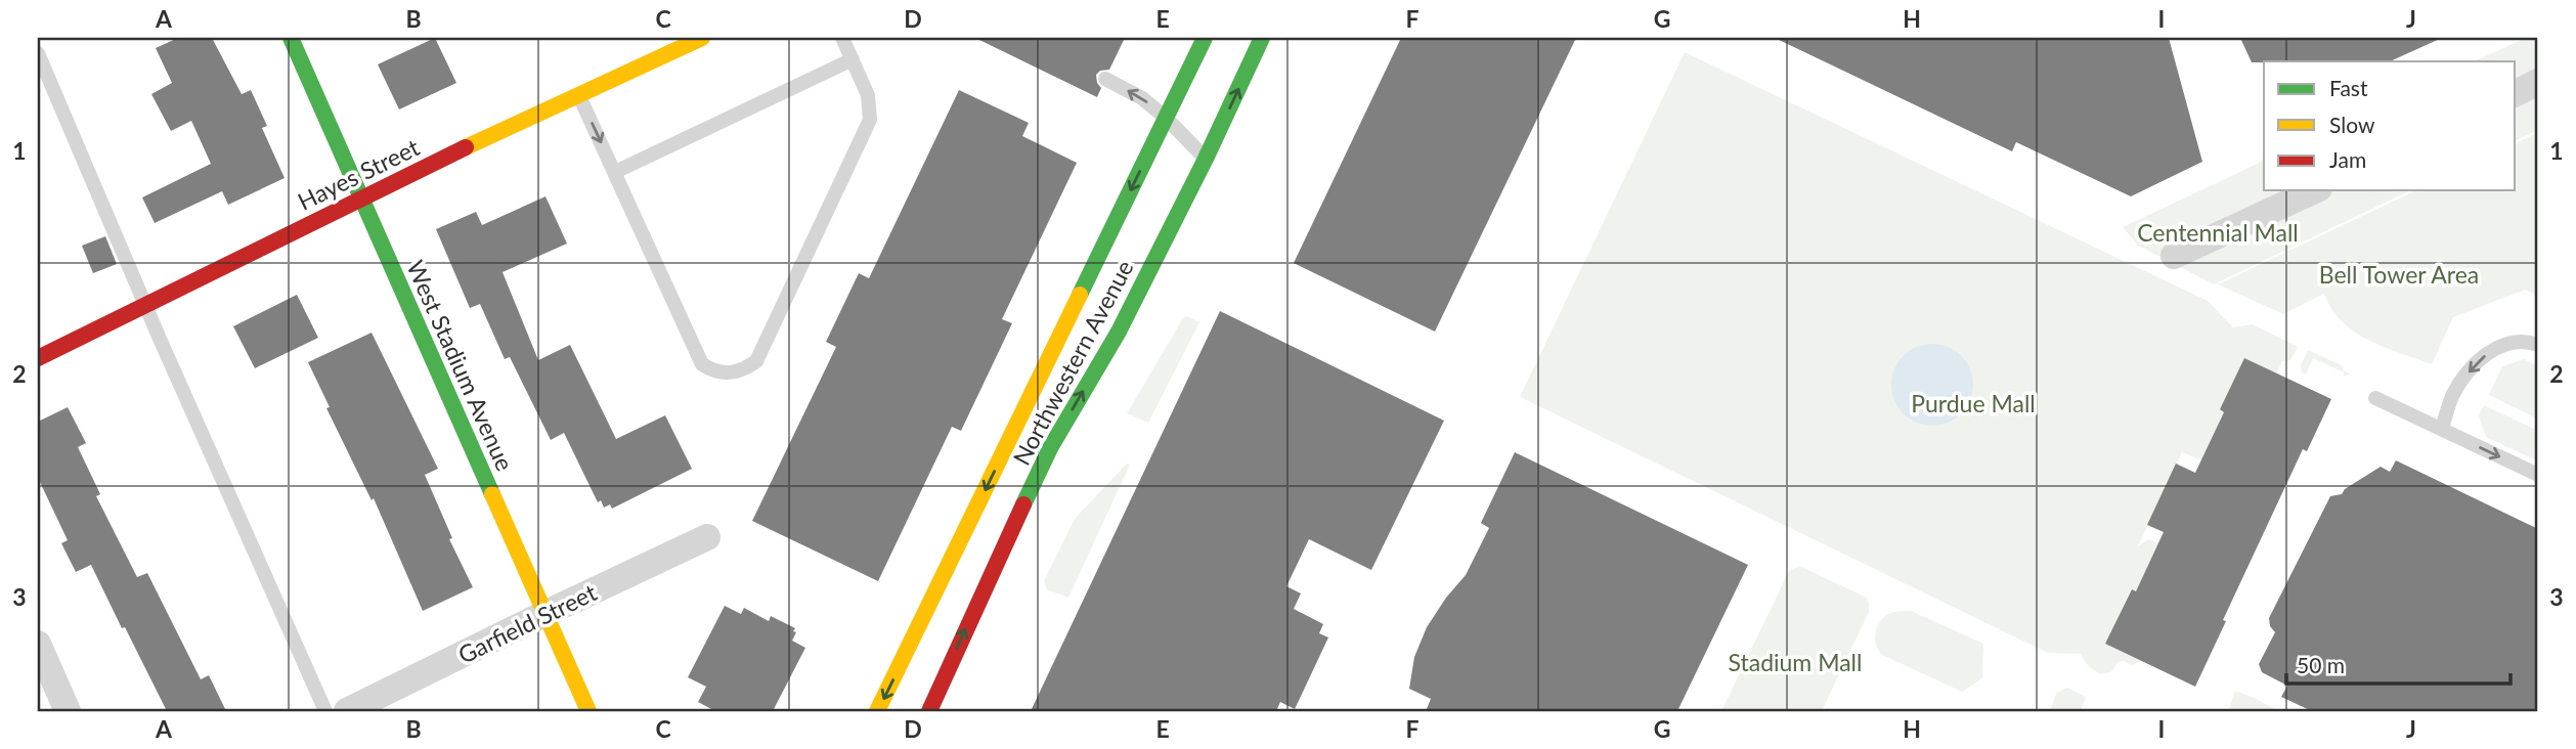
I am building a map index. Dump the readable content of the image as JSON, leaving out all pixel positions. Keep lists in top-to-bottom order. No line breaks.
{"streets":{"main road":["Hayes Street","Northwestern Avenue","West Stadium Avenue"],"street":["Garfield Street"]},"crossings":[["Hayes Street","West Stadium Avenue"],["West Stadium Avenue","Garfield Street"]],"parks":["Centennial Mall","Bell Tower Area","Purdue Mall","Stadium Mall"],"legend":["Fast","Slow","Jam"],"scale_bar":"50 m","grid":{"columns":["A","B","C","D","E","F","G","H","I","J"],"rows":["1","2","3"]}}
